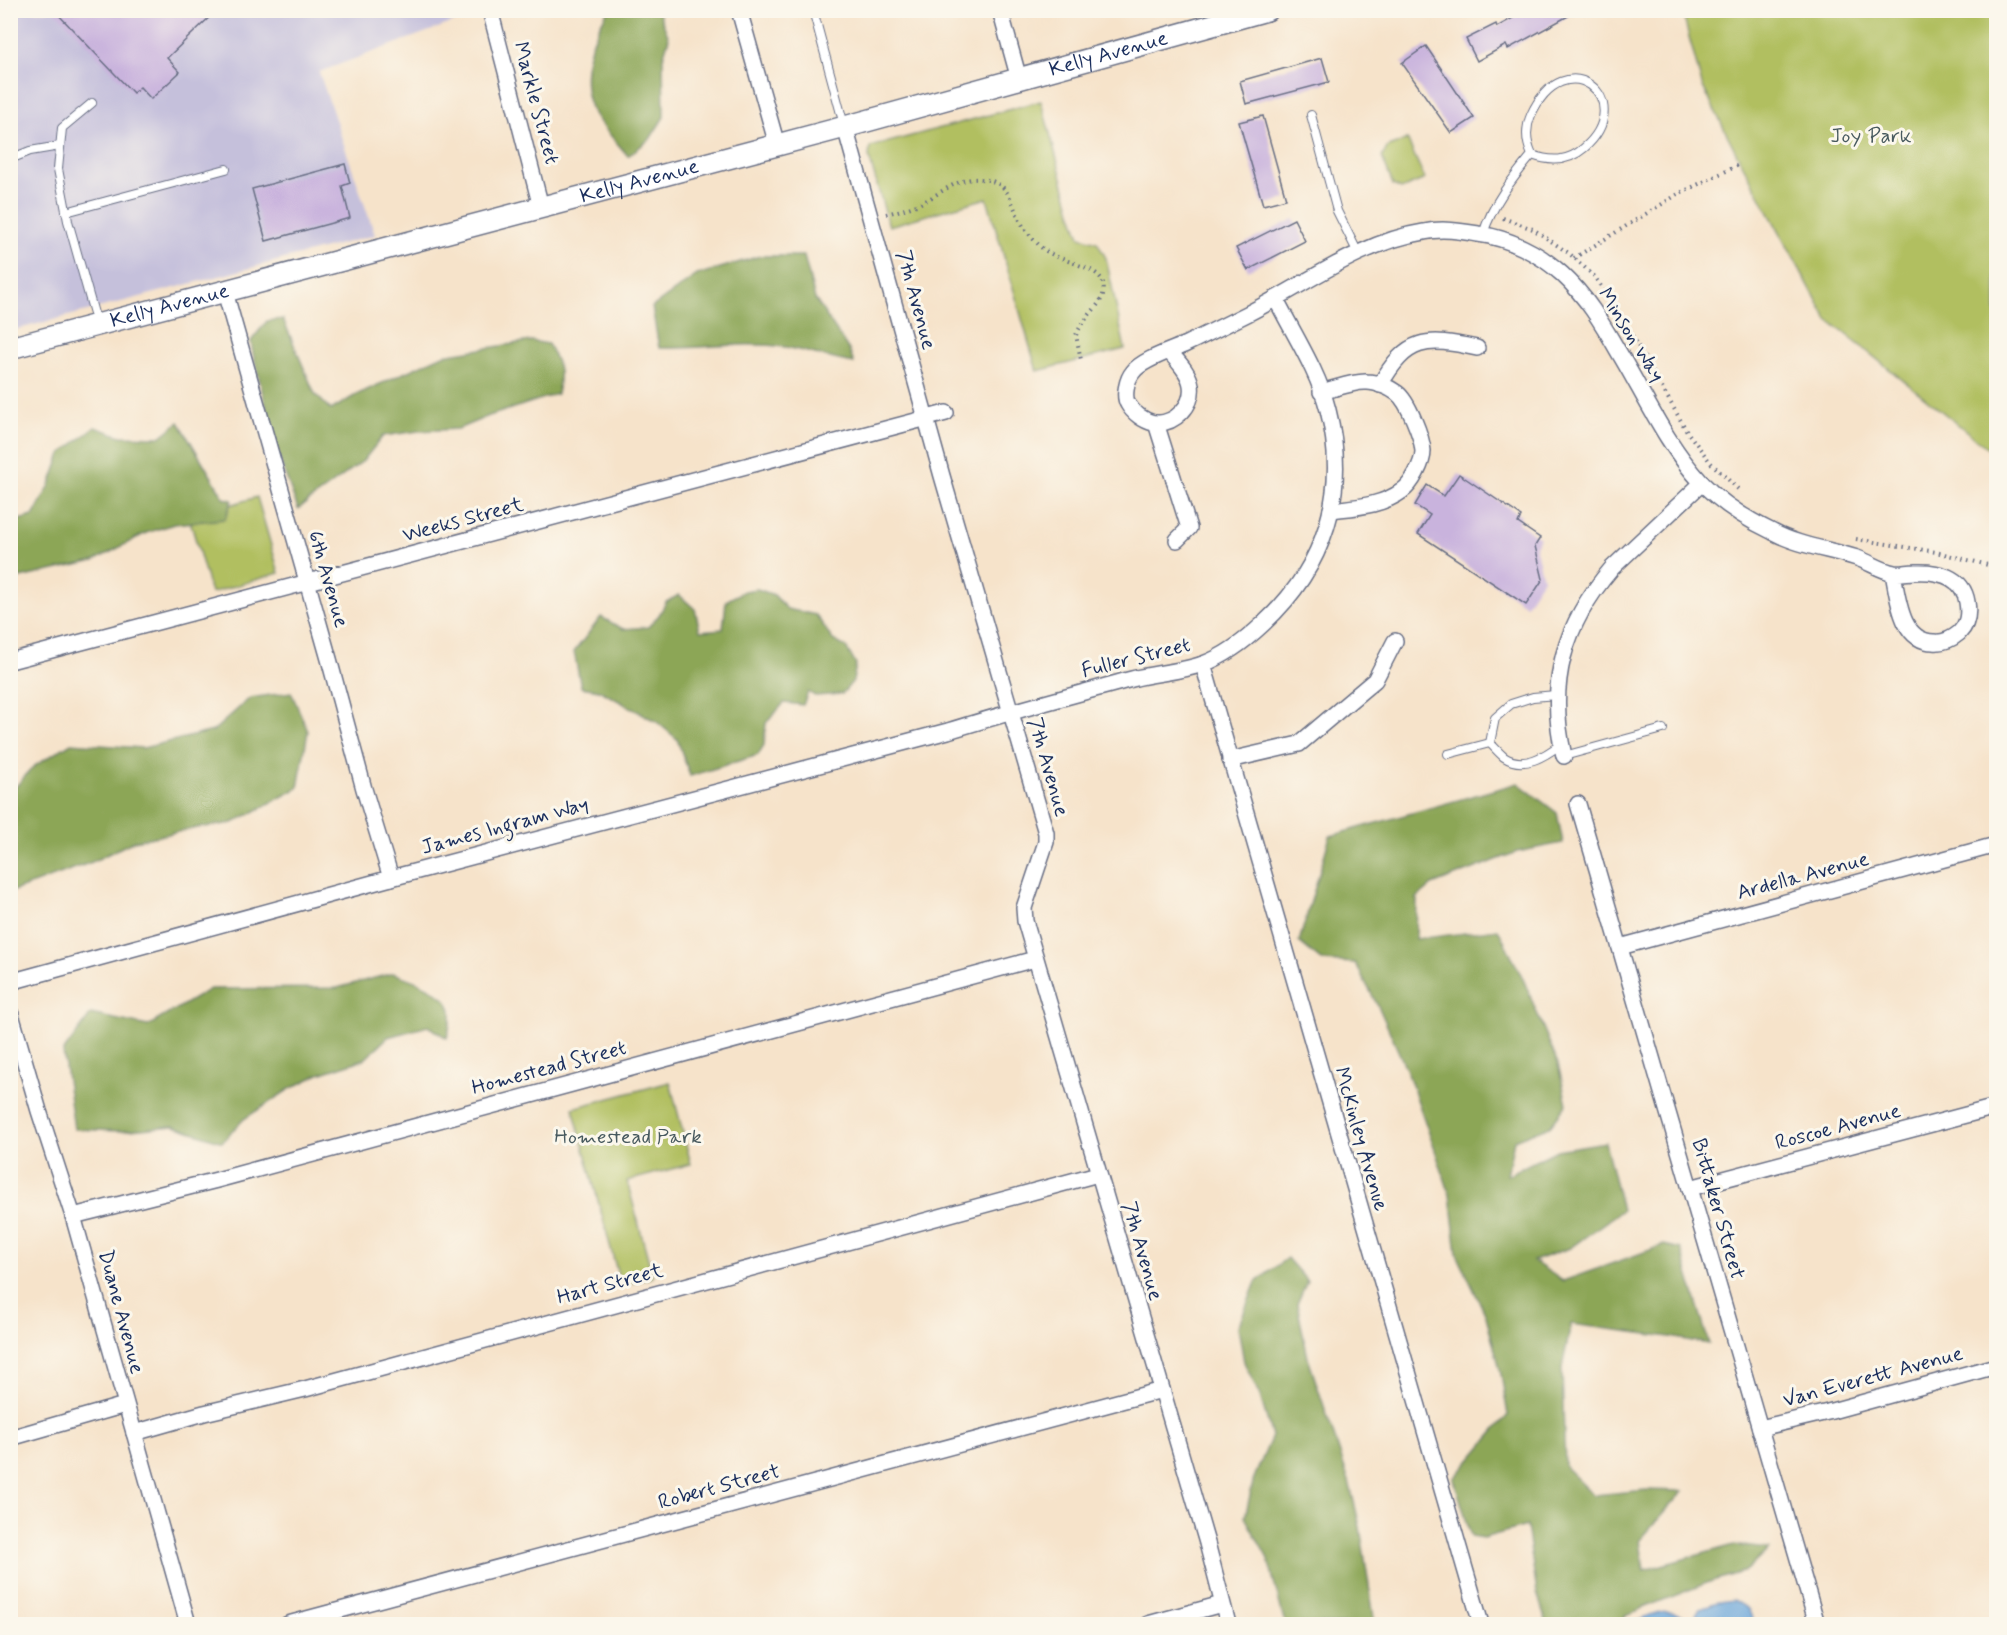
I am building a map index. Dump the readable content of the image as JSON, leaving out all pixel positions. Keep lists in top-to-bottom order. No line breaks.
{"streets":{"main road":["Kelly Avenue"],"street":["Markle Street","7th Avenue","Minson Way","Weeks Street","6th Avenue","Fuller Street","James Ingram Way","Ardella Avenue","Homestead Street","Roscoe Avenue","McKinley Avenue","Bittaker Street","Hart Street","Duane Avenue","Van Everett Avenue","Robert Street"]},"crossings":[["Kelly Avenue","Markle Street"],["Kelly Avenue","7th Avenue"],["Kelly Avenue","6th Avenue"],["7th Avenue","Weeks Street"],["7th Avenue","Fuller Street"],["7th Avenue","James Ingram Way"],["7th Avenue","Homestead Street"],["7th Avenue","Hart Street"],["7th Avenue","Robert Street"],["Minson Way","Fuller Street"],["Weeks Street","6th Avenue"],["6th Avenue","James Ingram Way"],["Fuller Street","James Ingram Way"],["Fuller Street","McKinley Avenue"],["Ardella Avenue","Bittaker Street"],["Homestead Street","Duane Avenue"],["Roscoe Avenue","Bittaker Street"],["Bittaker Street","Van Everett Avenue"],["Hart Street","Duane Avenue"]],"parks":["Joy Park","Homestead Park"]}
